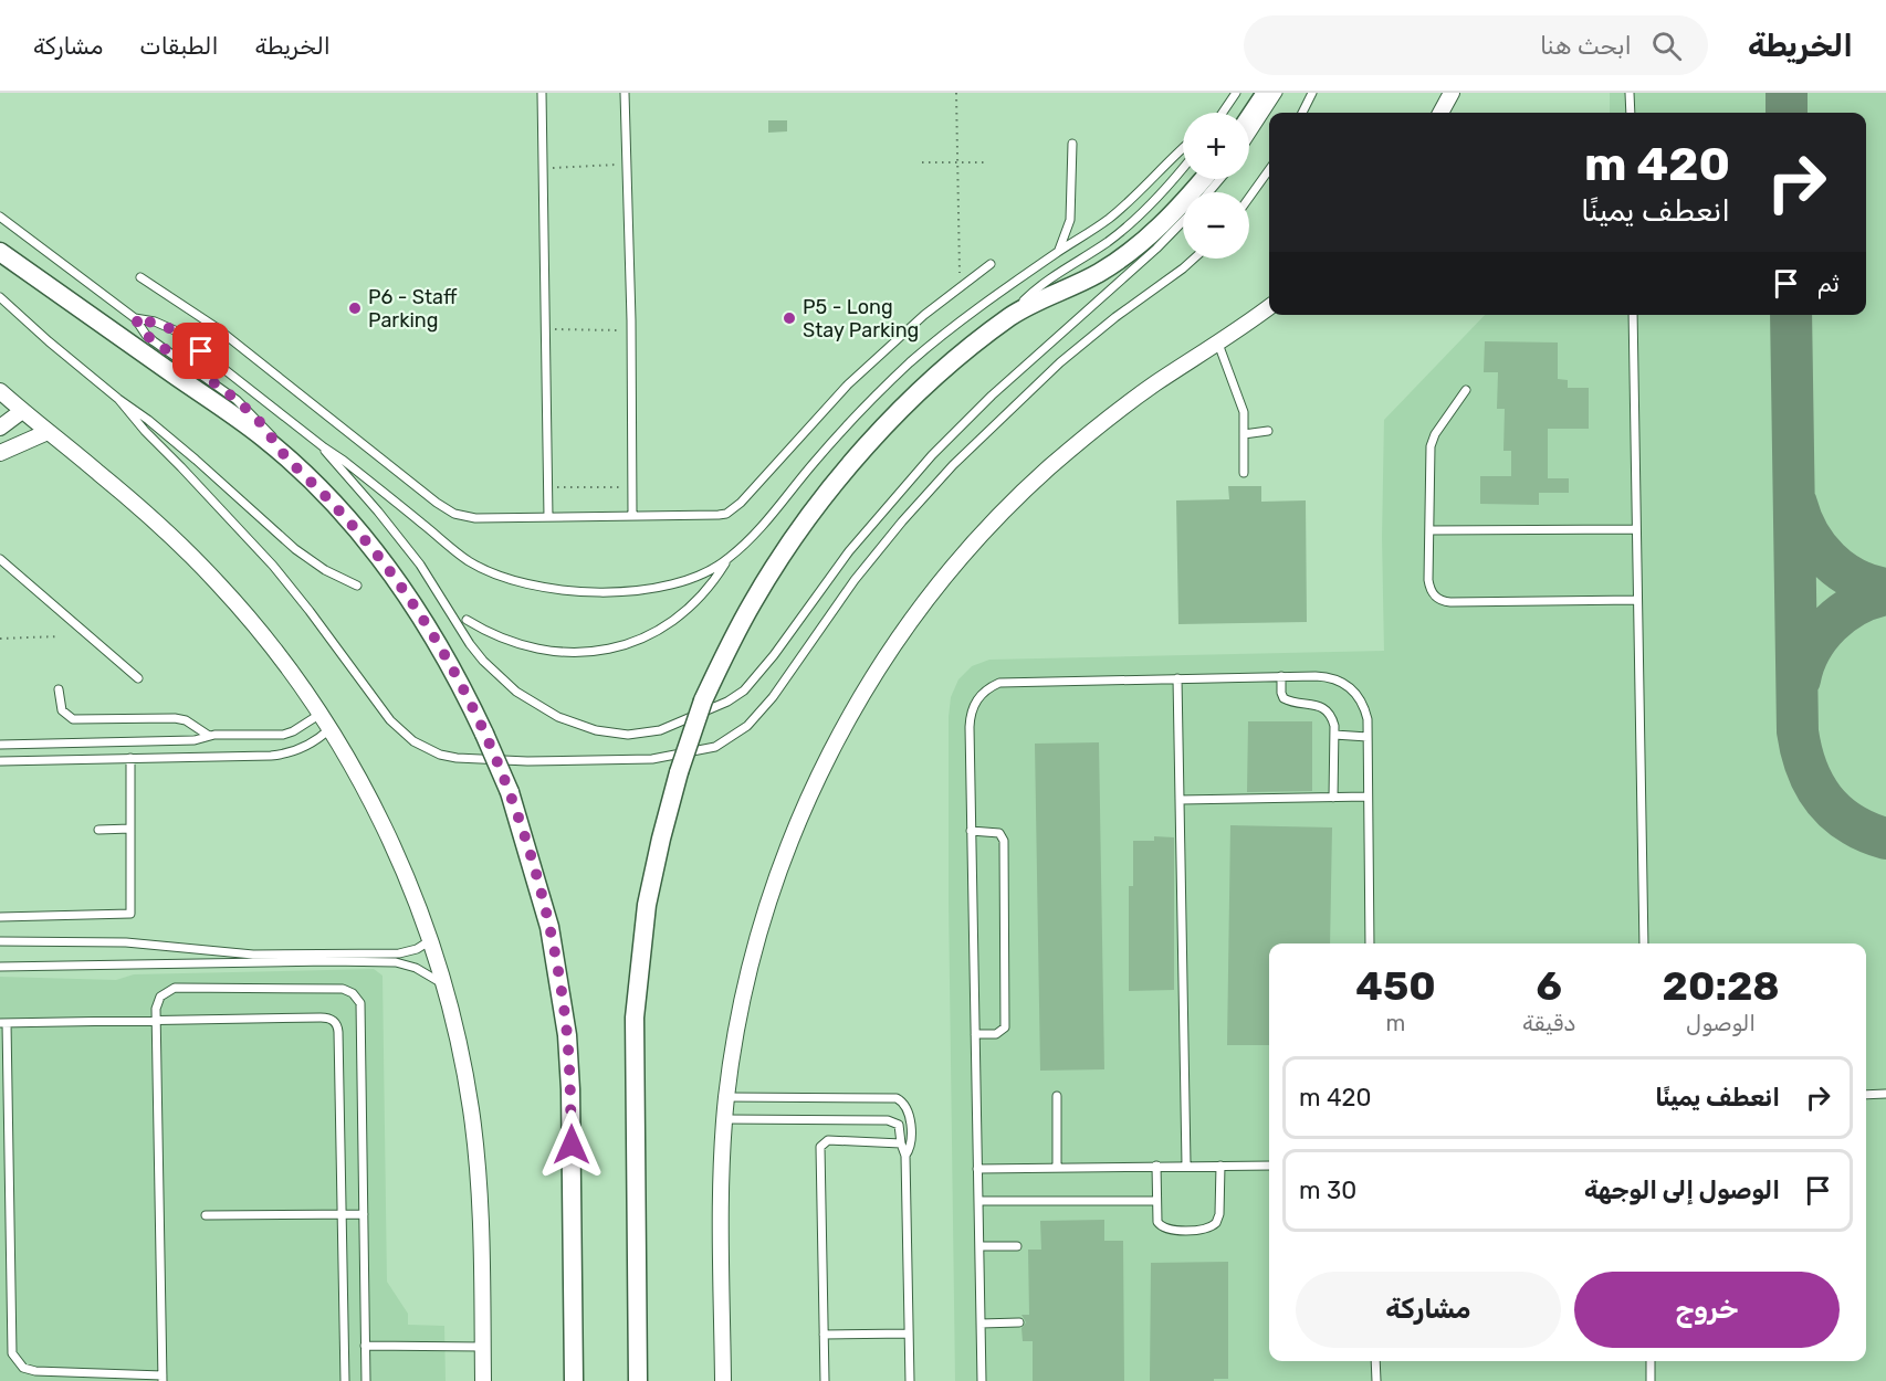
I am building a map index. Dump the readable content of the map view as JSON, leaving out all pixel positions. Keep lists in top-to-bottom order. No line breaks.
{"places":["P6 - Staff Parking","P5 - Long Stay Parking"],"page":{"header":"الخريطة","search":"ابحث هنا","nav":["الخريطة","الطبقات","مشاركة"],"map_buttons":["+","−"],"turn":["420 m","انعطف يمينًا"],"then":"ثم","eta":["20:28","الوصول","6","دقيقة","450","m"],"list":[{"name":"انعطف يمينًا","value":"420 m"},{"name":"الوصول إلى الوجهة","value":"30 m"}],"buttons":["خروج","مشاركة"]}}
